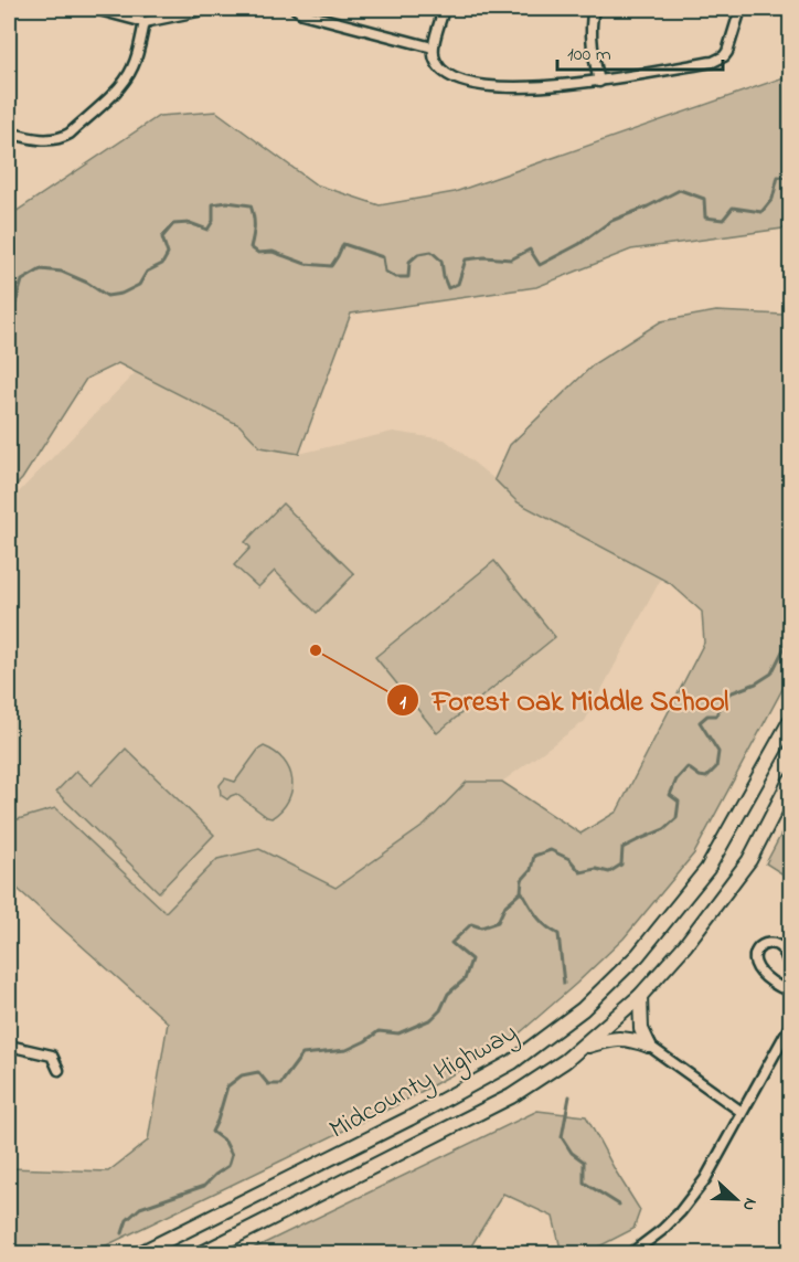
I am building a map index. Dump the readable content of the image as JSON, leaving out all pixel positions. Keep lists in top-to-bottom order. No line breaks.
{"streets":{"main road":["Midcounty Highway"]},"places":["Forest Oak Middle School"],"scale_bar":"100 m","north":"right"}
